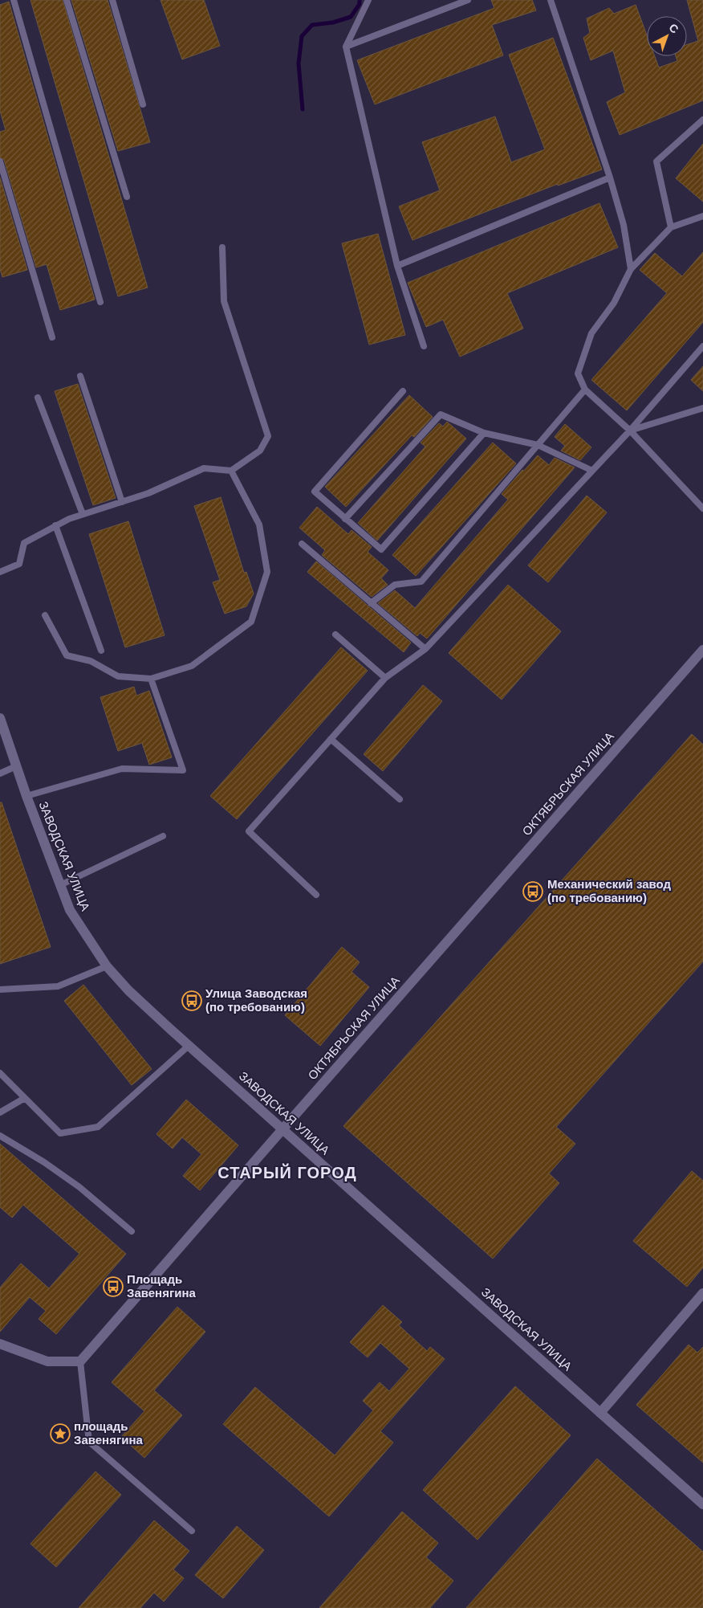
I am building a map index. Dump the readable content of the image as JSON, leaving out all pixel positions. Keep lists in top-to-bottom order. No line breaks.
{"streets":{"street":["ОКТЯБРЬСКАЯ УЛИЦА","ЗАВОДСКАЯ УЛИЦА"]},"crossings":[["ОКТЯБРЬСКАЯ УЛИЦА","ЗАВОДСКАЯ УЛИЦА"]],"districts":["СТАРЫЙ ГОРОД"],"places":{"bus stop":["Механический завод (по требованию)","Улица Заводская (по требованию)","Площадь Завенягина"],"place":["площадь Завенягина"]},"north":"top right"}
